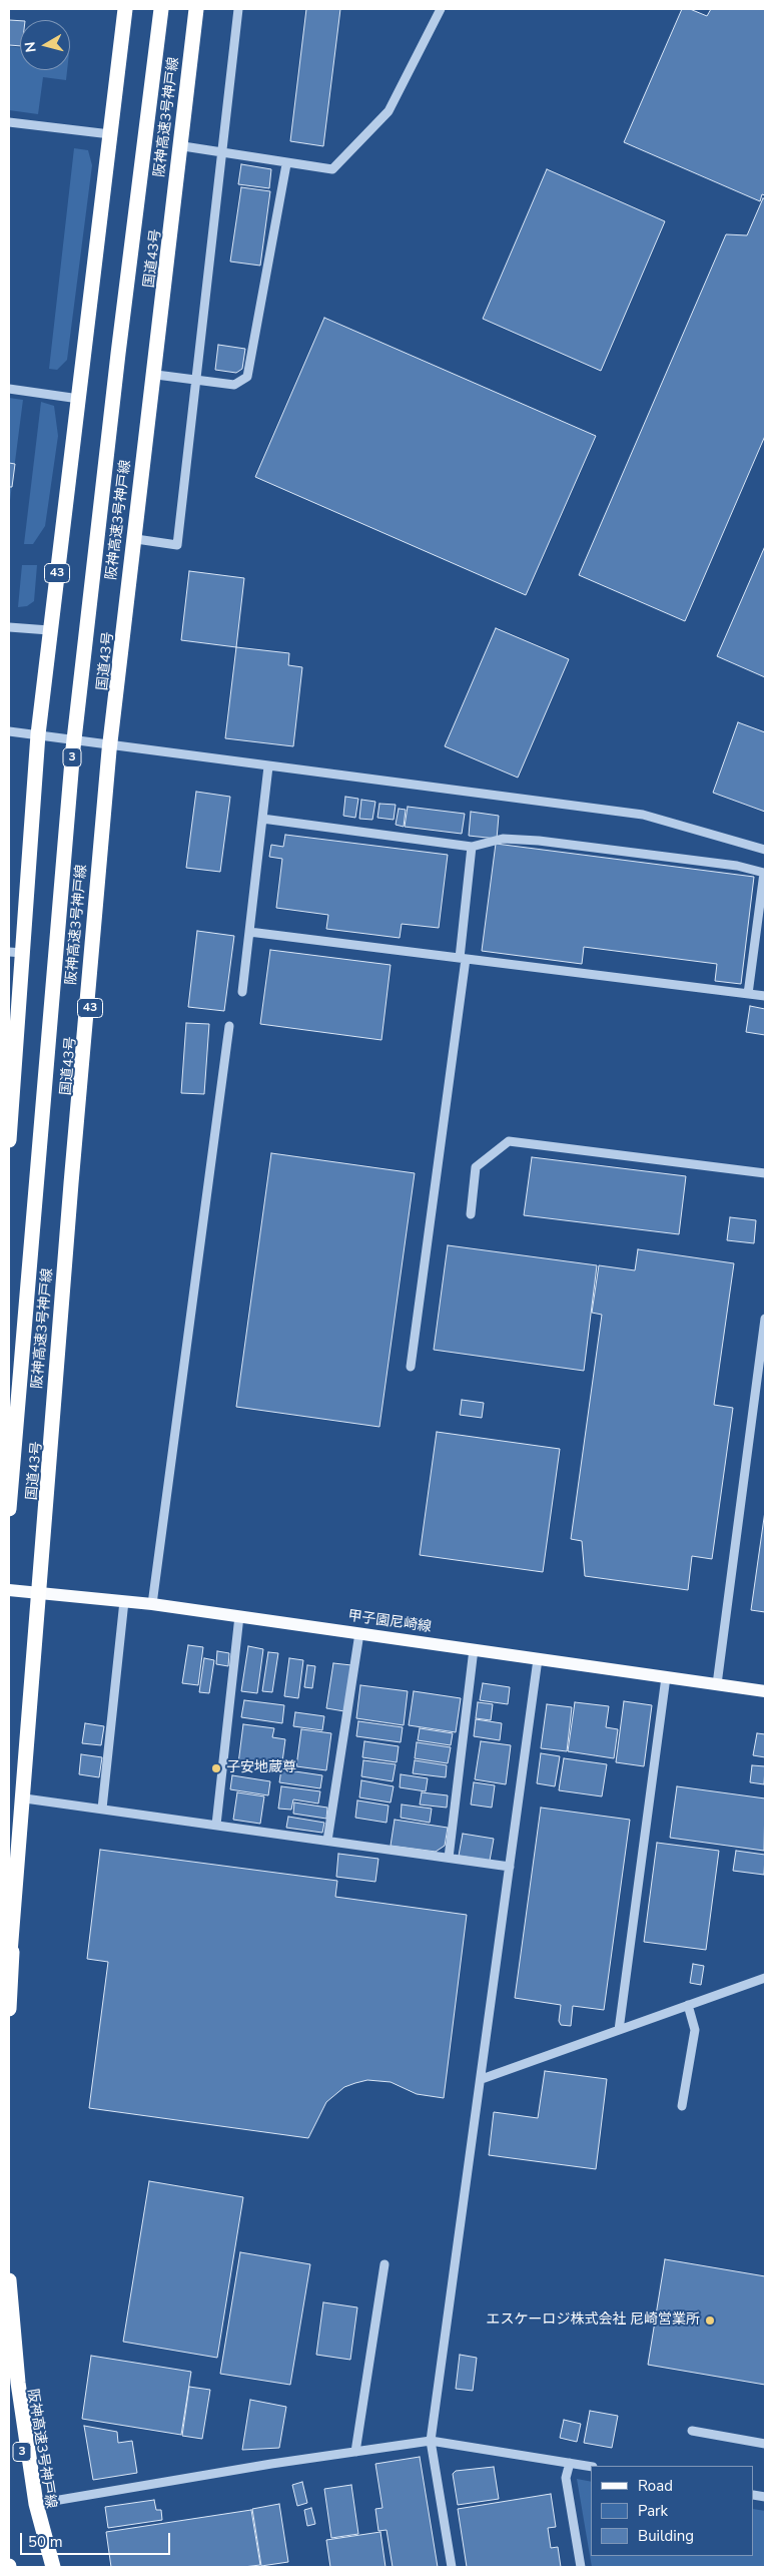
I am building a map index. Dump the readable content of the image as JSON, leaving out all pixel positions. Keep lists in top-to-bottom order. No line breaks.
{"streets":{"highway":["阪神高速3号神戸線","国道43号","43","3"],"main road":["甲子園尼崎線"]},"crossings":[["国道43号","甲子園尼崎線"]],"places":["子安地蔵尊","エスケーロジ株式会社 尼崎営業所"],"legend":["Road","Park","Building"],"scale_bar":"50 m","north":"left"}
